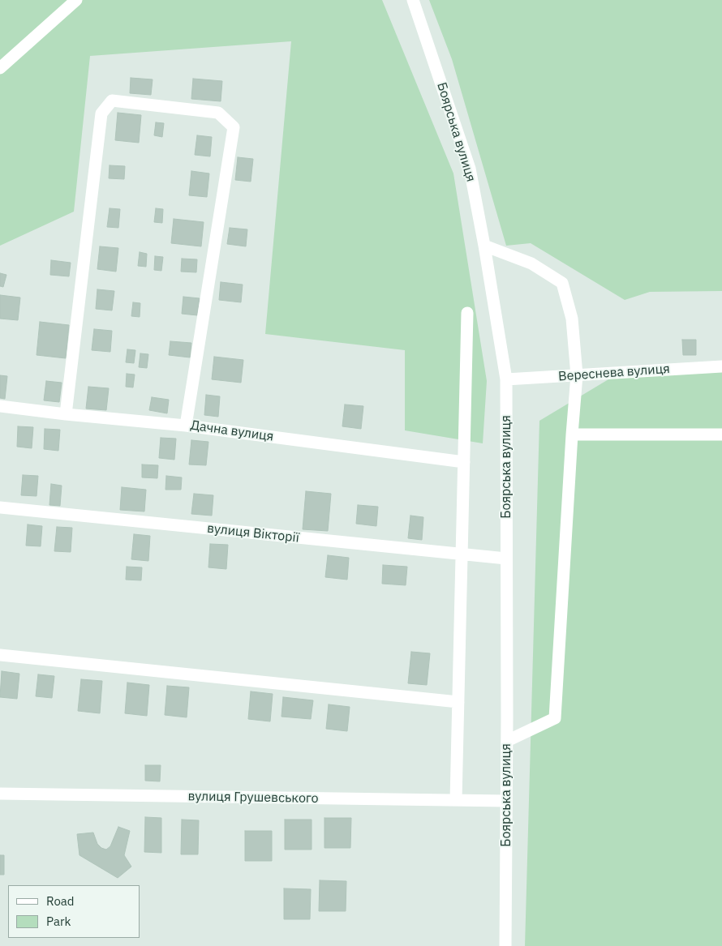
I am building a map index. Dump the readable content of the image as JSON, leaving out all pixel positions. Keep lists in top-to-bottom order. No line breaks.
{"streets":{"street":["Боярська вулиця","Вереснева вулиця","Дачна вулиця","вулиця Вікторії","вулиця Грушевського"]},"crossings":[["Боярська вулиця","Вереснева вулиця"],["Боярська вулиця","вулиця Вікторії"],["Боярська вулиця","вулиця Грушевського"]],"legend":["Road","Park"]}
